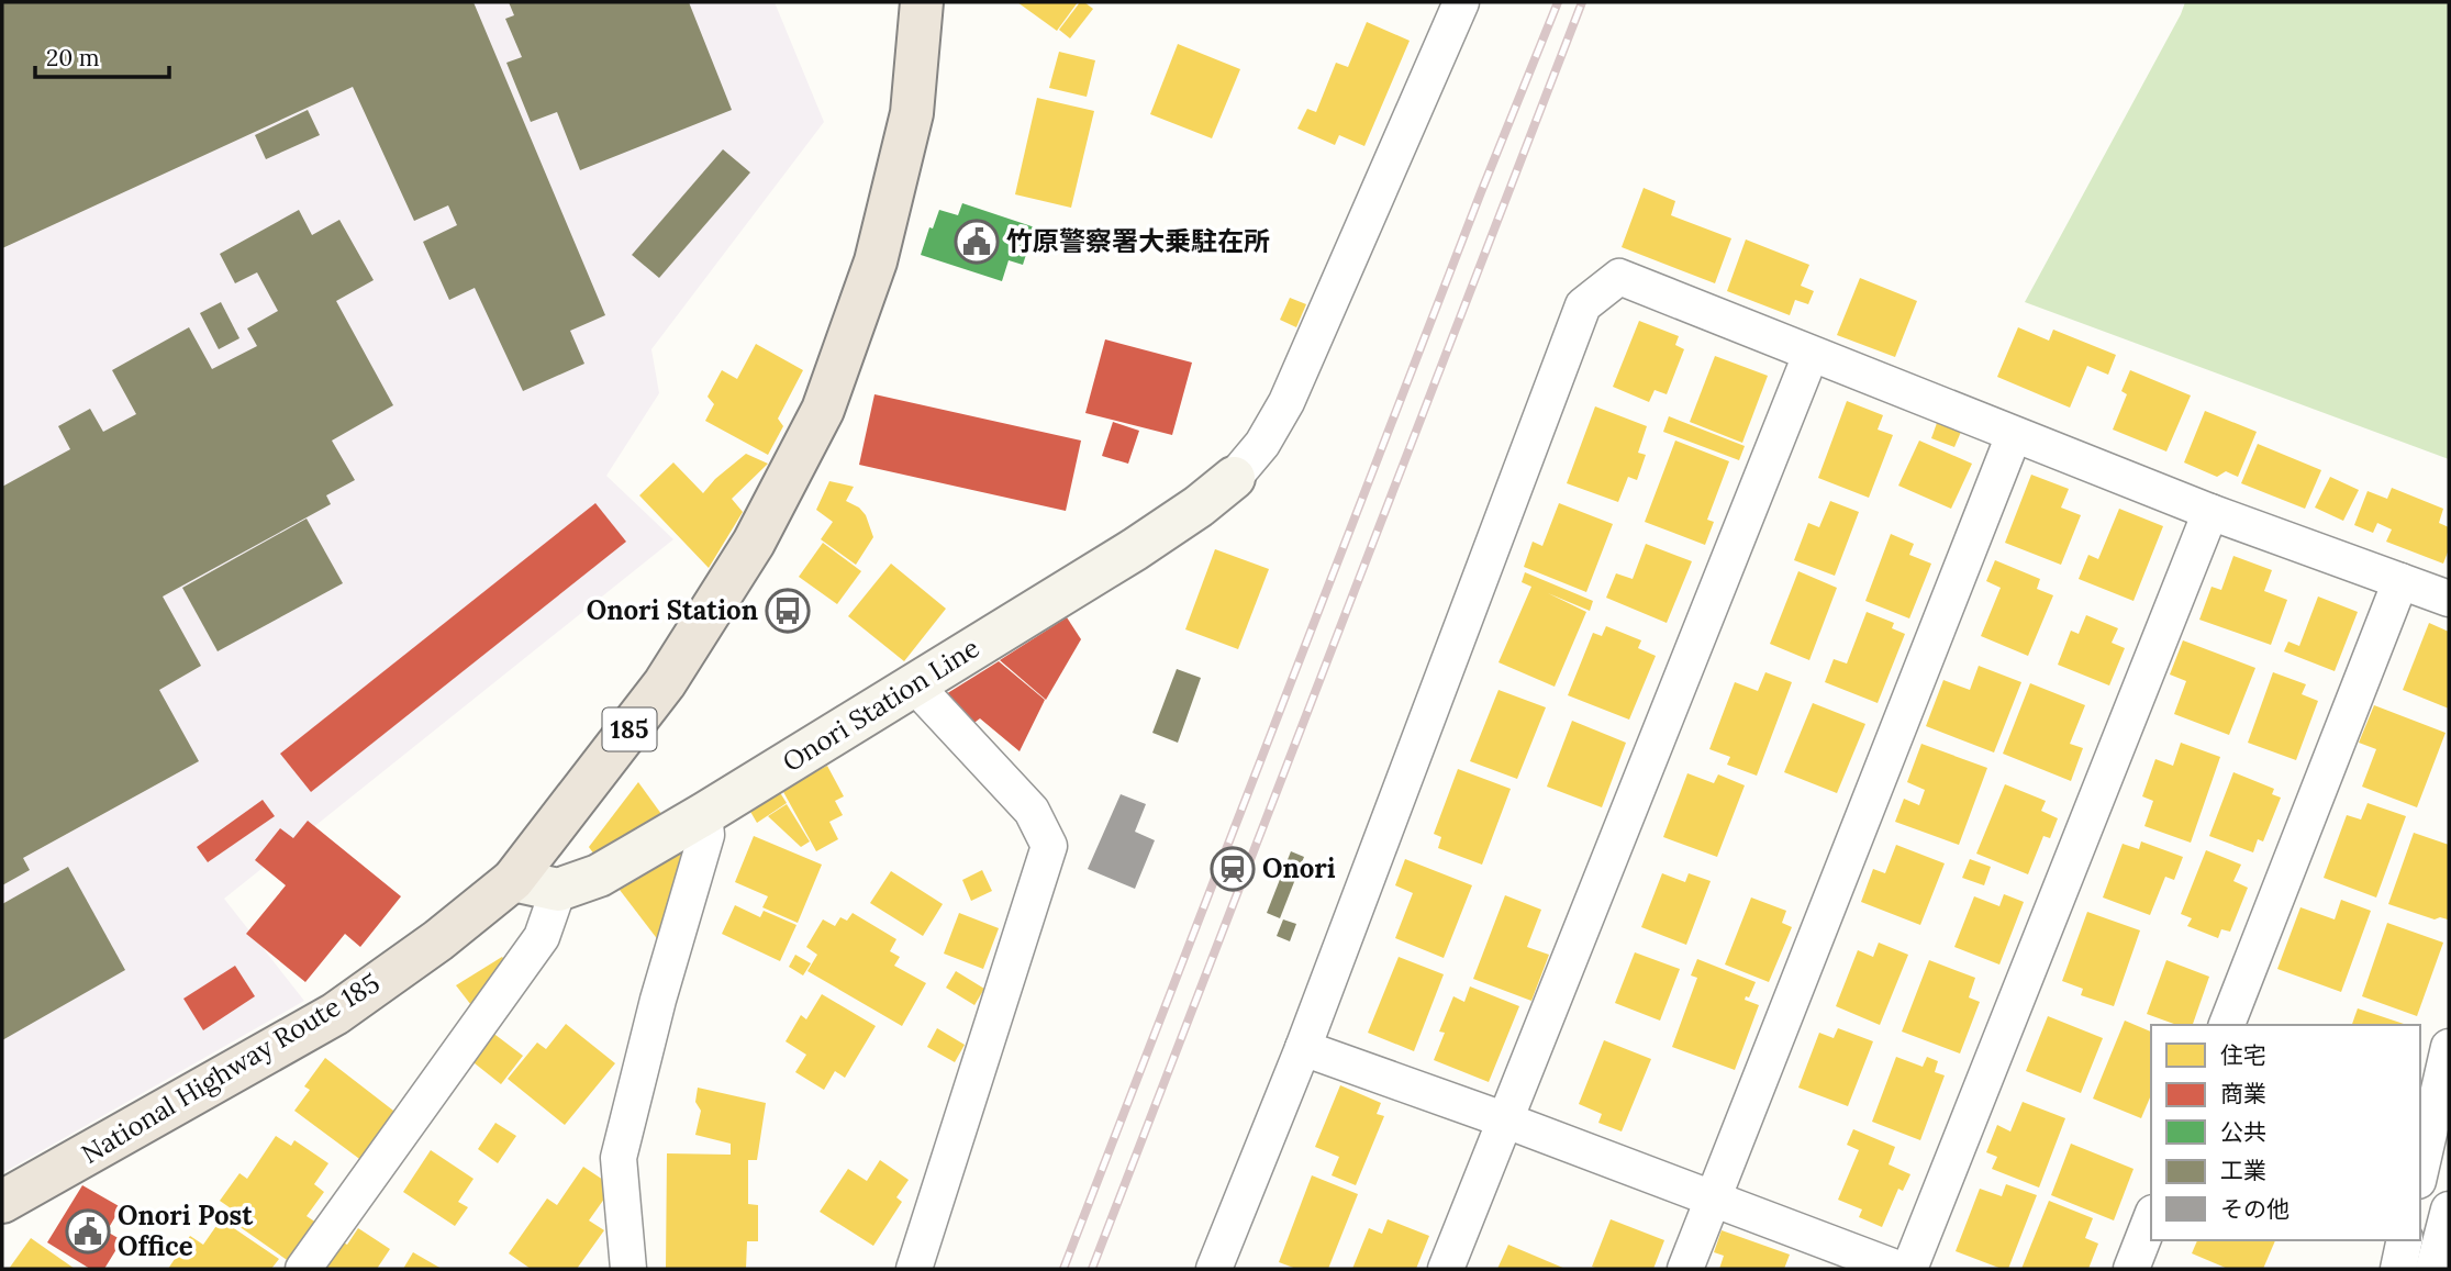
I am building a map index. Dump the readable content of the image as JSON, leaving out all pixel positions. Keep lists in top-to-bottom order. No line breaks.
{"streets":{"highway":["185","National Highway Route 185"],"main road":["Onori Station Line"]},"places":{"public building":["竹原警察署大乗駐在所","Onori Post Office"],"bus stop":["Onori Station"],"station":["Onori"]},"legend":["住宅","商業","公共","工業","その他"],"scale_bar":"20 m"}
